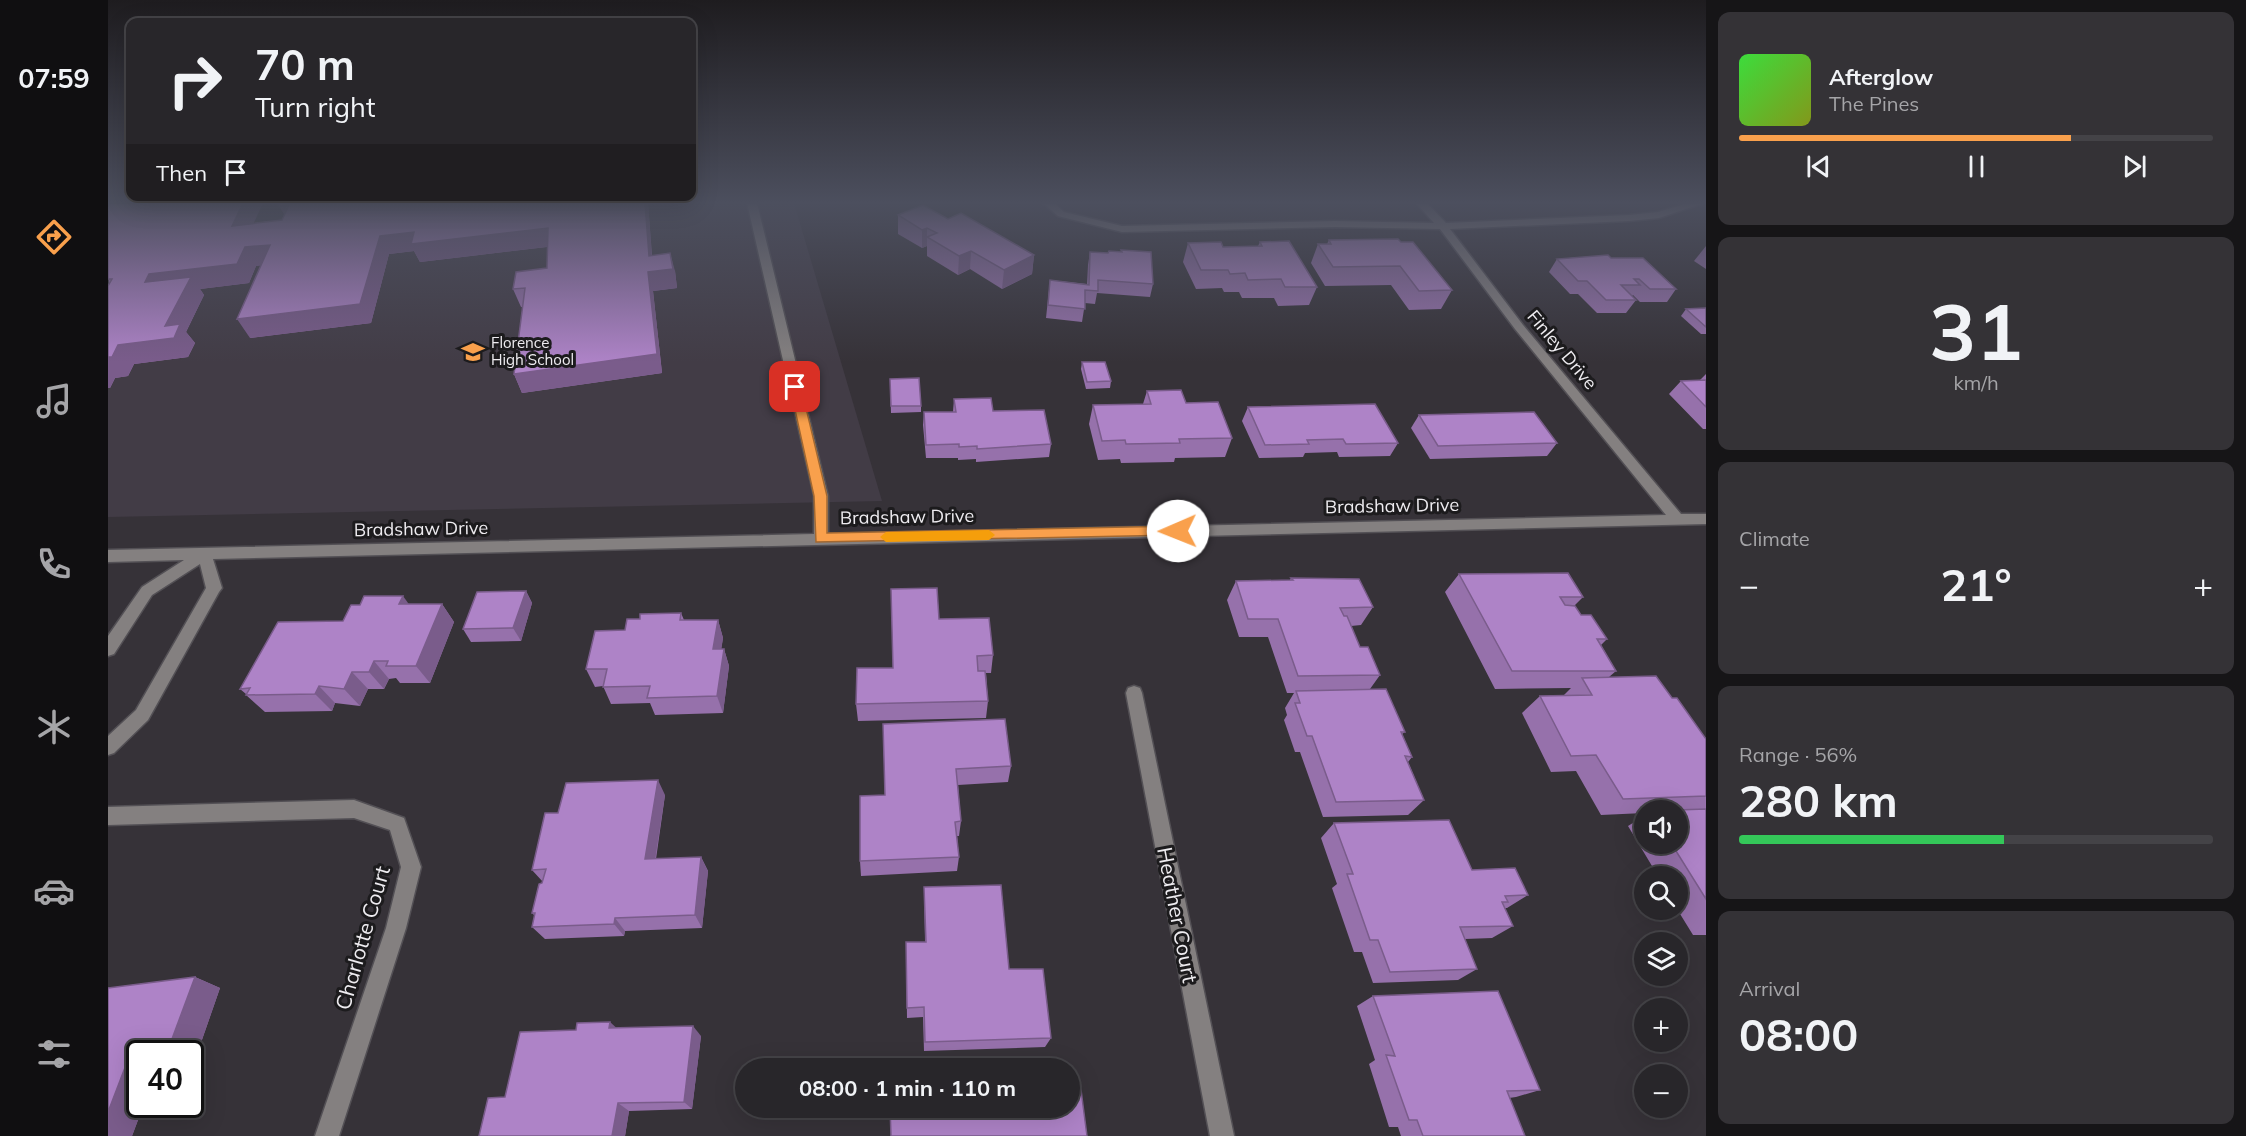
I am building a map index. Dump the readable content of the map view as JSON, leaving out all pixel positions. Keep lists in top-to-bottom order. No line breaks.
{"streets":{"street":["Finley Drive","Bradshaw Drive","Heather Court","Charlotte Court"]},"crossings":[["Finley Drive","Bradshaw Drive"]],"places":{"school or university":["Florence High School"]},"page":{"tabs":"07:59","turn":["70 m","Turn right"],"song":["Afterglow","The Pines"],"then":"Then","tile":[["31","km/h"],"Climate",["Range · 56%","280 km"],["Arrival","08:00"]],"heat":["−","21°","+"],"map_buttons":["+","−"],"limit":"40","trip":"08:00 · 1 min · 110 m"}}
